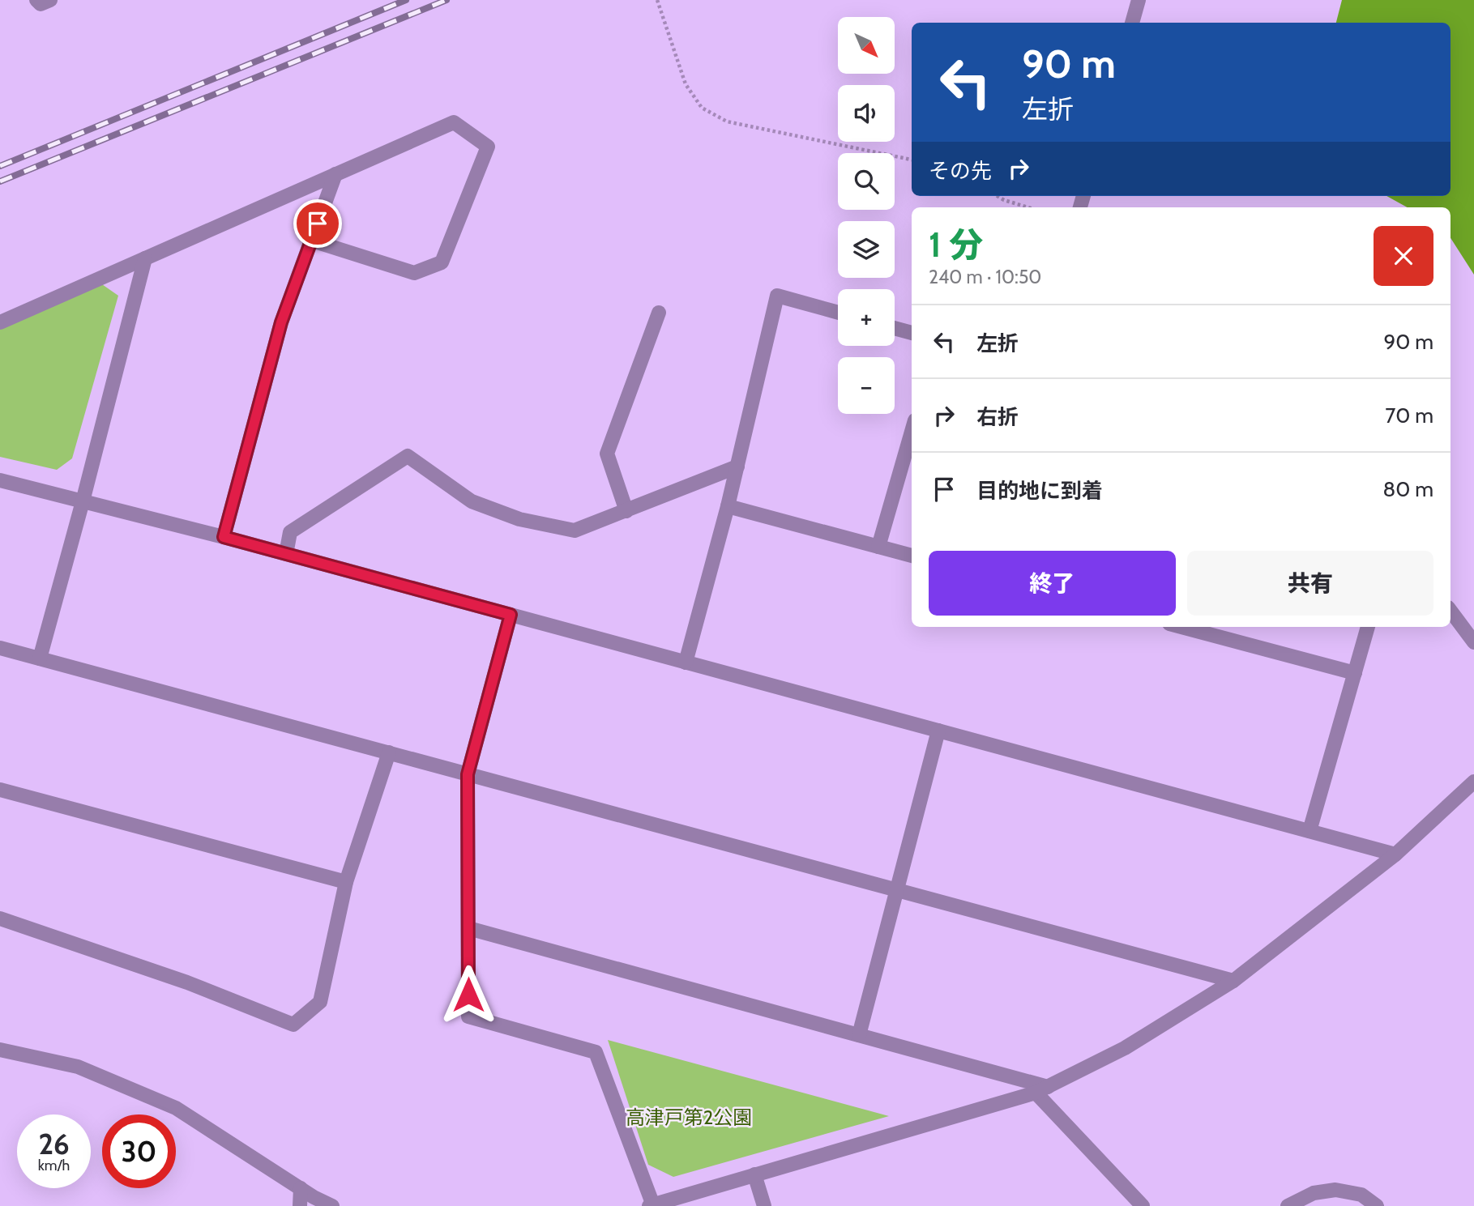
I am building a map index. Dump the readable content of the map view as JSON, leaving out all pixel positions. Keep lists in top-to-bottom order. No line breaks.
{"parks":["高津戸第2公園"],"north":"bottom right","page":{"map_buttons":["+","−"],"turn":["90 m","左折"],"then":"その先","heading":["1 分","240 m · 10:50"],"list":[{"name":"左折","value":"90 m"},{"name":"右折","value":"70 m"},{"name":"目的地に到着","value":"80 m"}],"buttons":["終了","共有"],"speed":"26 km/h","limit":"30"}}
